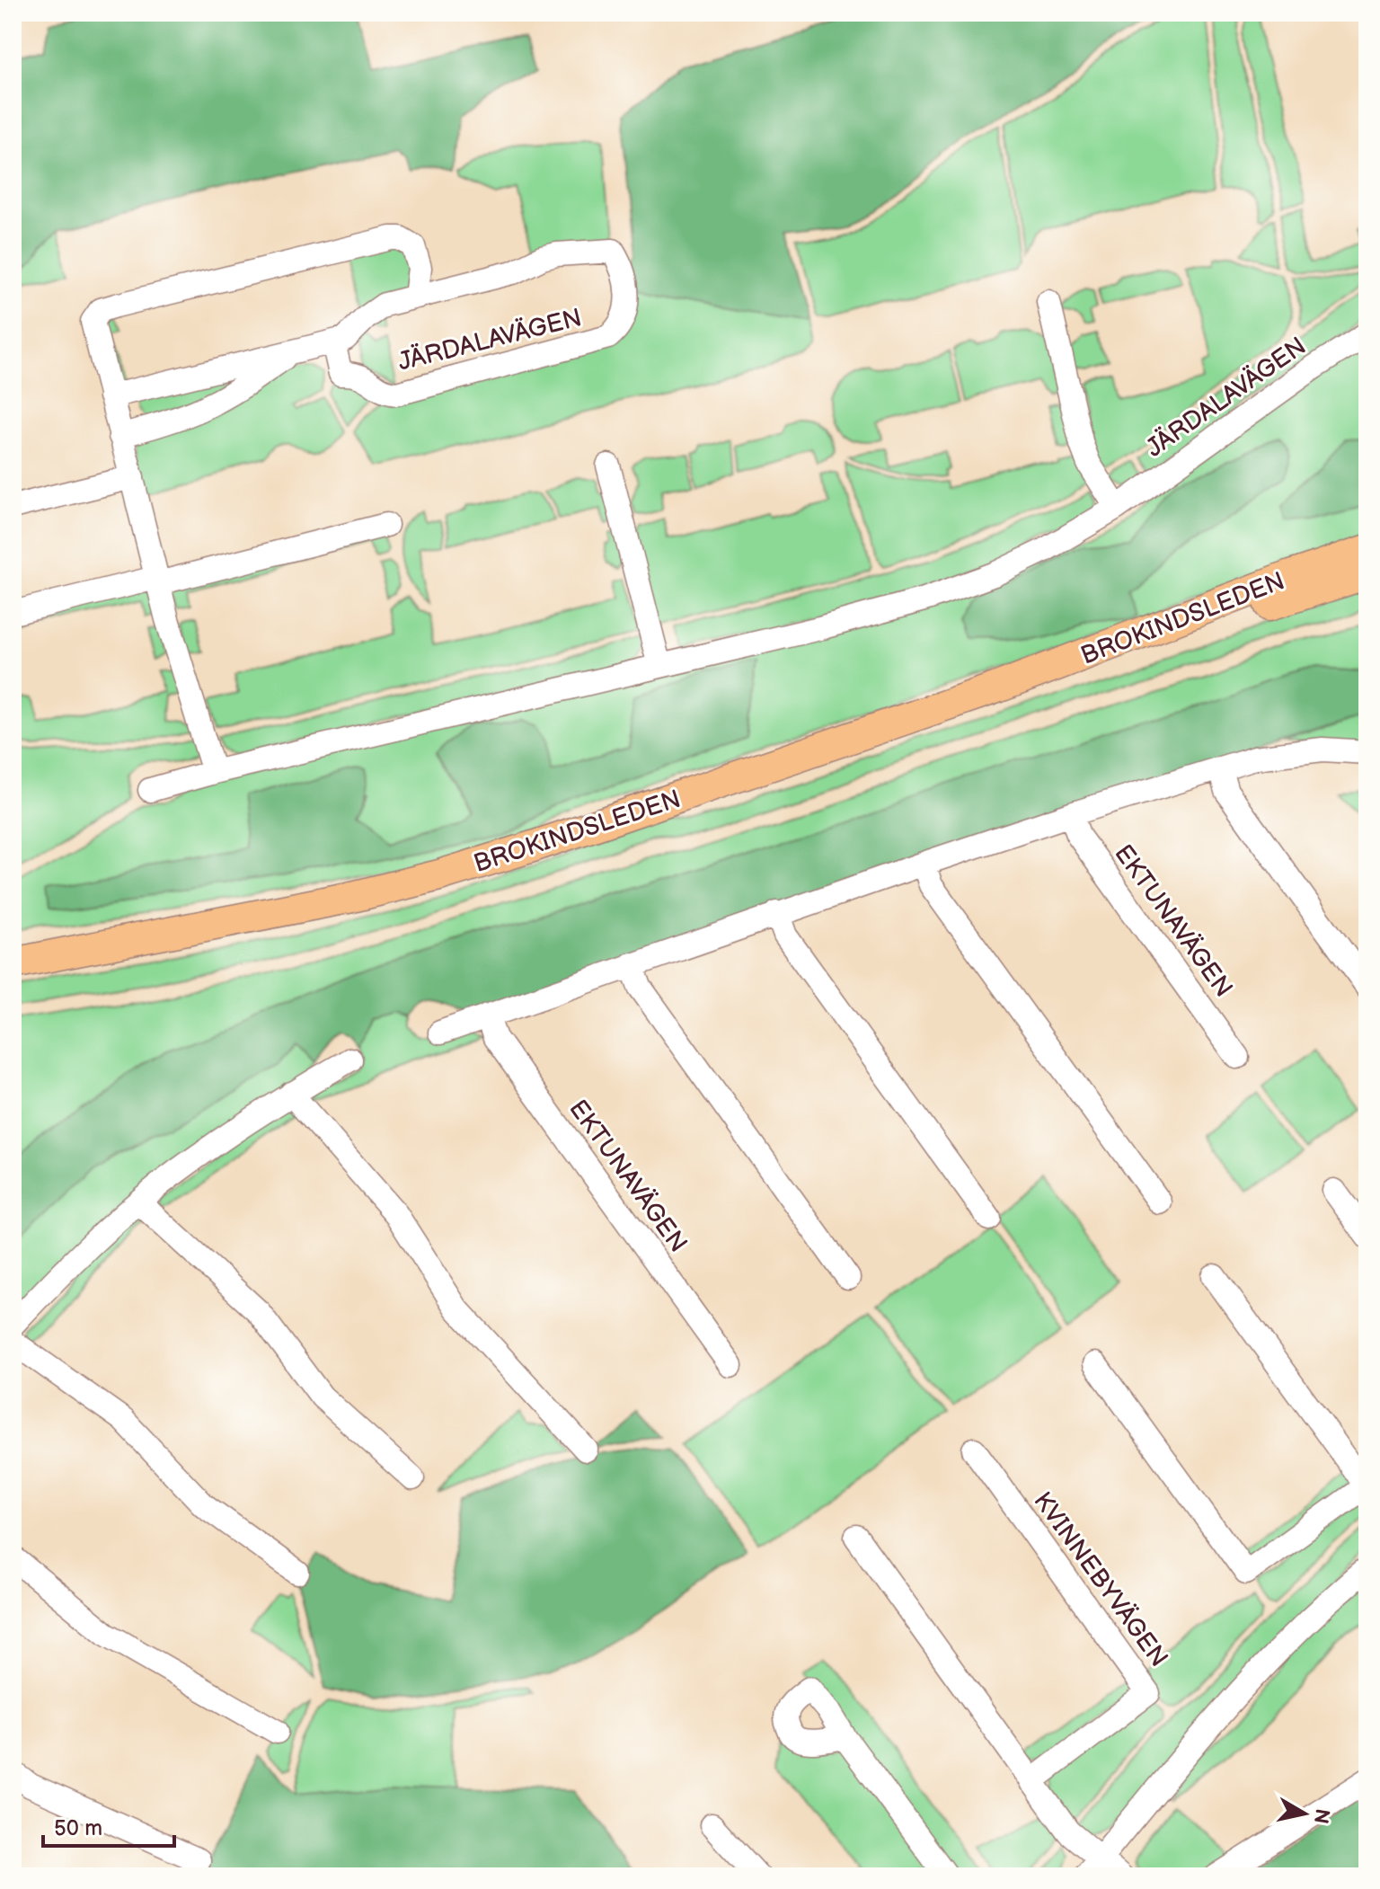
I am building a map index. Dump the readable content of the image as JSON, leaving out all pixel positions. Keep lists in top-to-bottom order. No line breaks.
{"streets":{"main road":["BROKINDSLEDEN"],"street":["JÄRDALAVÄGEN","EKTUNAVÄGEN","KVINNEBYVÄGEN"]},"scale_bar":"50 m","north":"right"}
